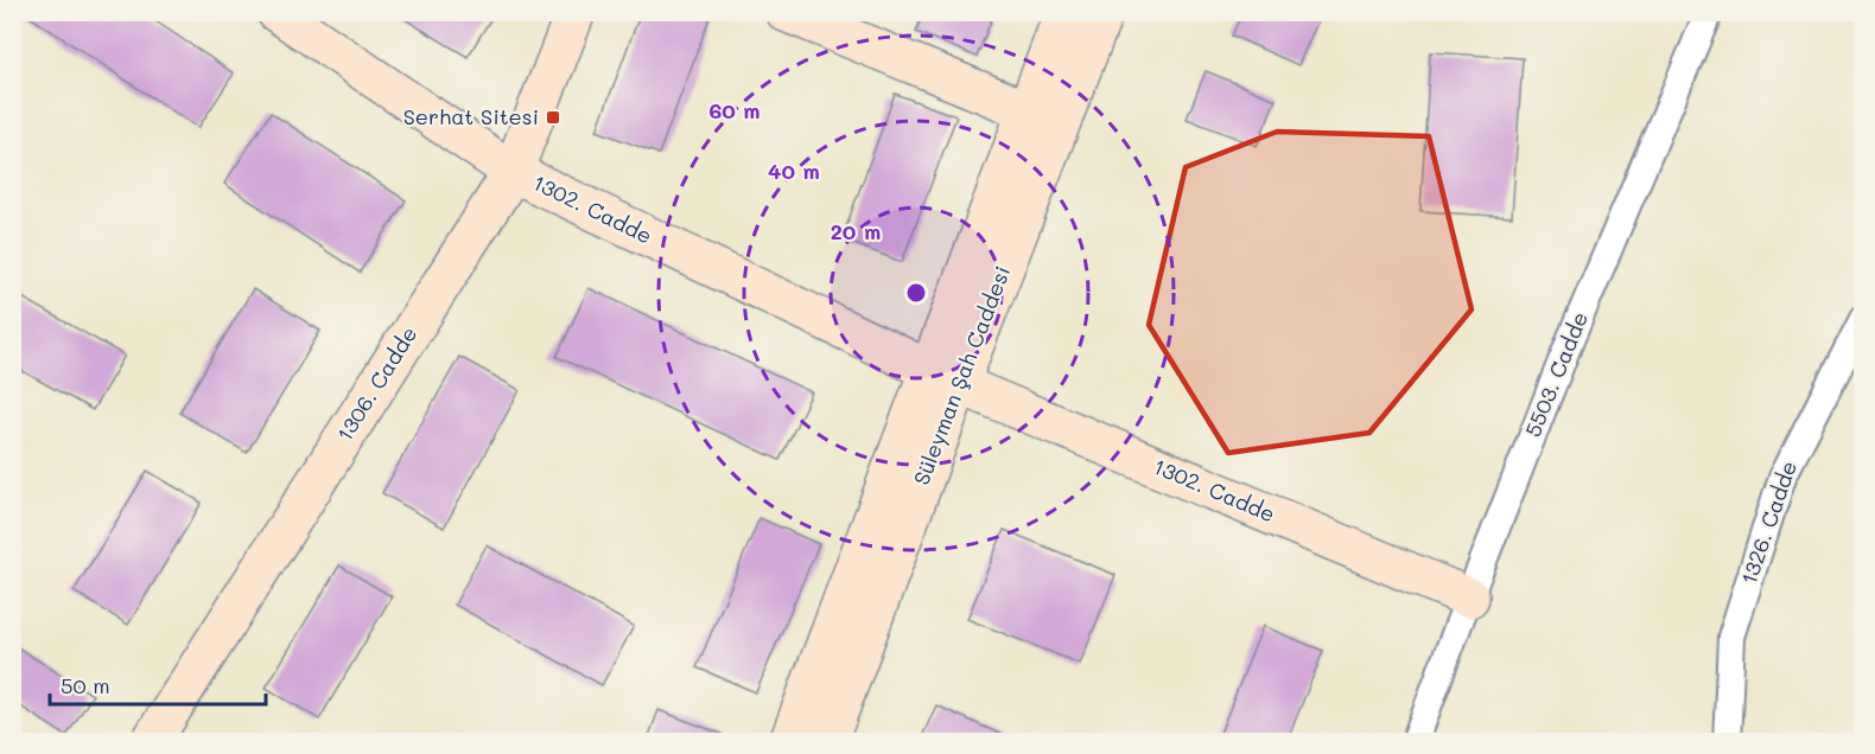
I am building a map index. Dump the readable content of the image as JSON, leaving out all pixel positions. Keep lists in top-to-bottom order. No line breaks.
{"streets":{"street":["1302. Cadde","5503. Cadde","Süleyman Şah Caddesi","1306. Cadde","1326. Cadde"]},"crossings":[["1302. Cadde","5503. Cadde"],["1302. Cadde","Süleyman Şah Caddesi"],["1302. Cadde","1306. Cadde"]],"places":{"transit":["Serhat Sitesi"]},"scale_bar":"50 m","rings":["60 m","40 m","20 m"]}
